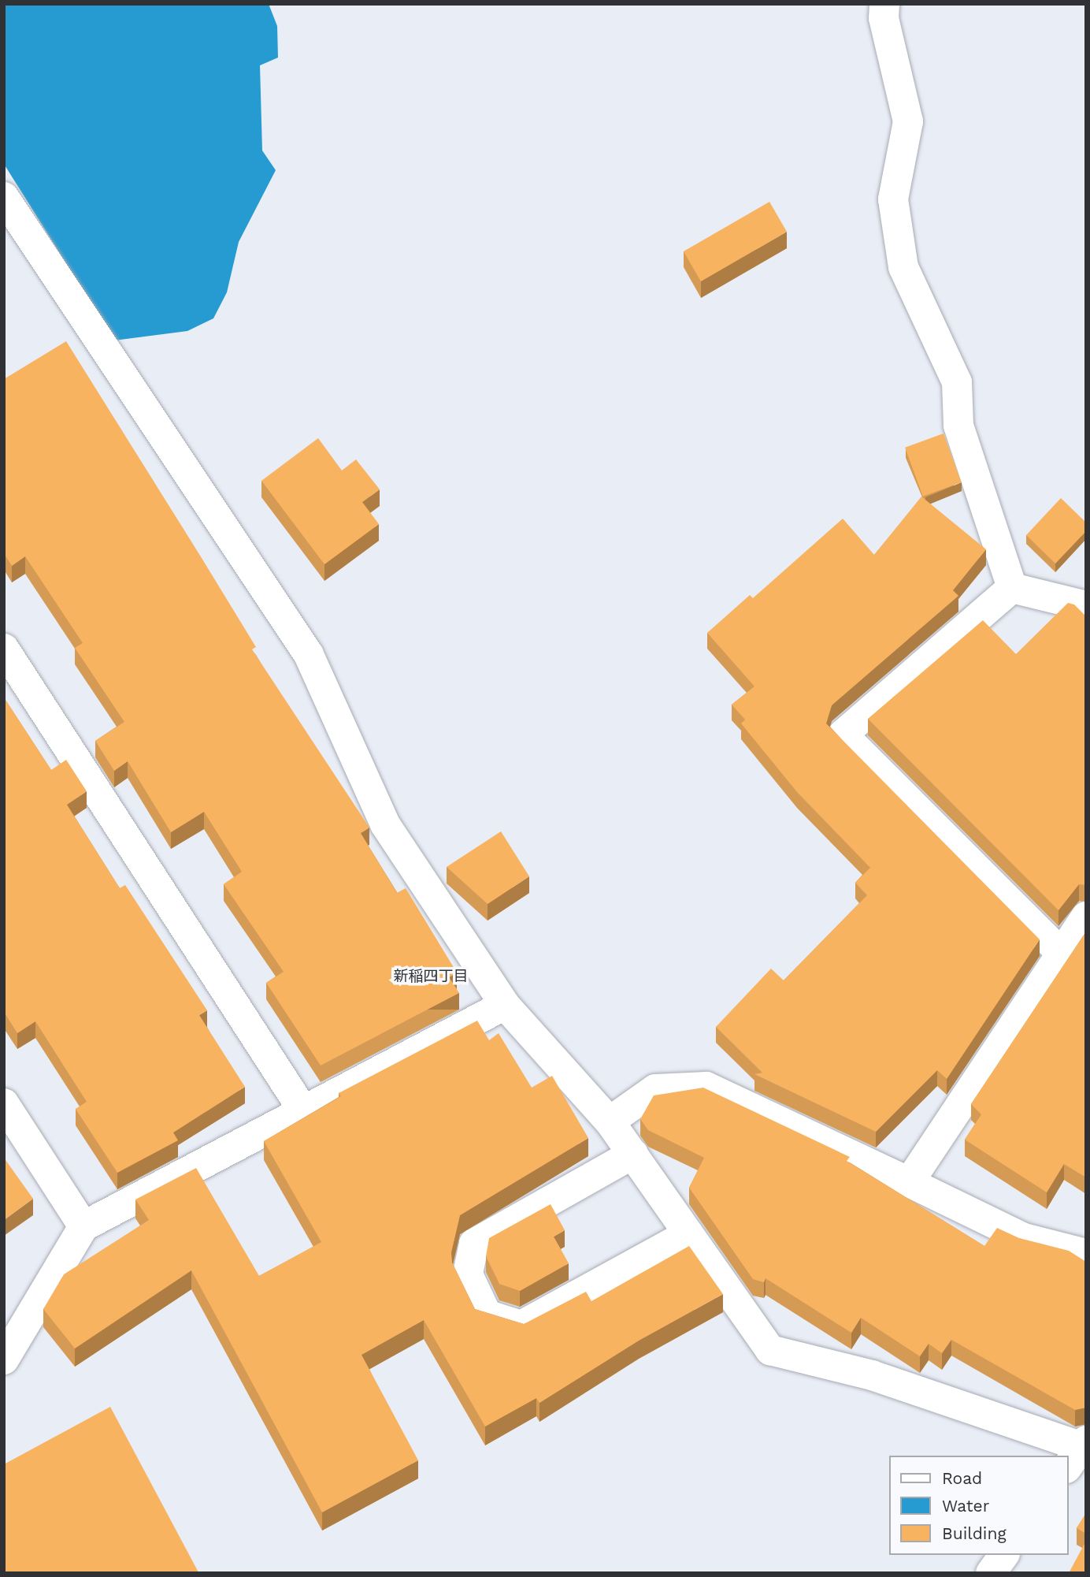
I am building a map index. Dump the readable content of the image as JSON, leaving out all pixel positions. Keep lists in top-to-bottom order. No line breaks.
{"districts":["新稲四丁目"],"legend":["Road","Water","Building"]}
